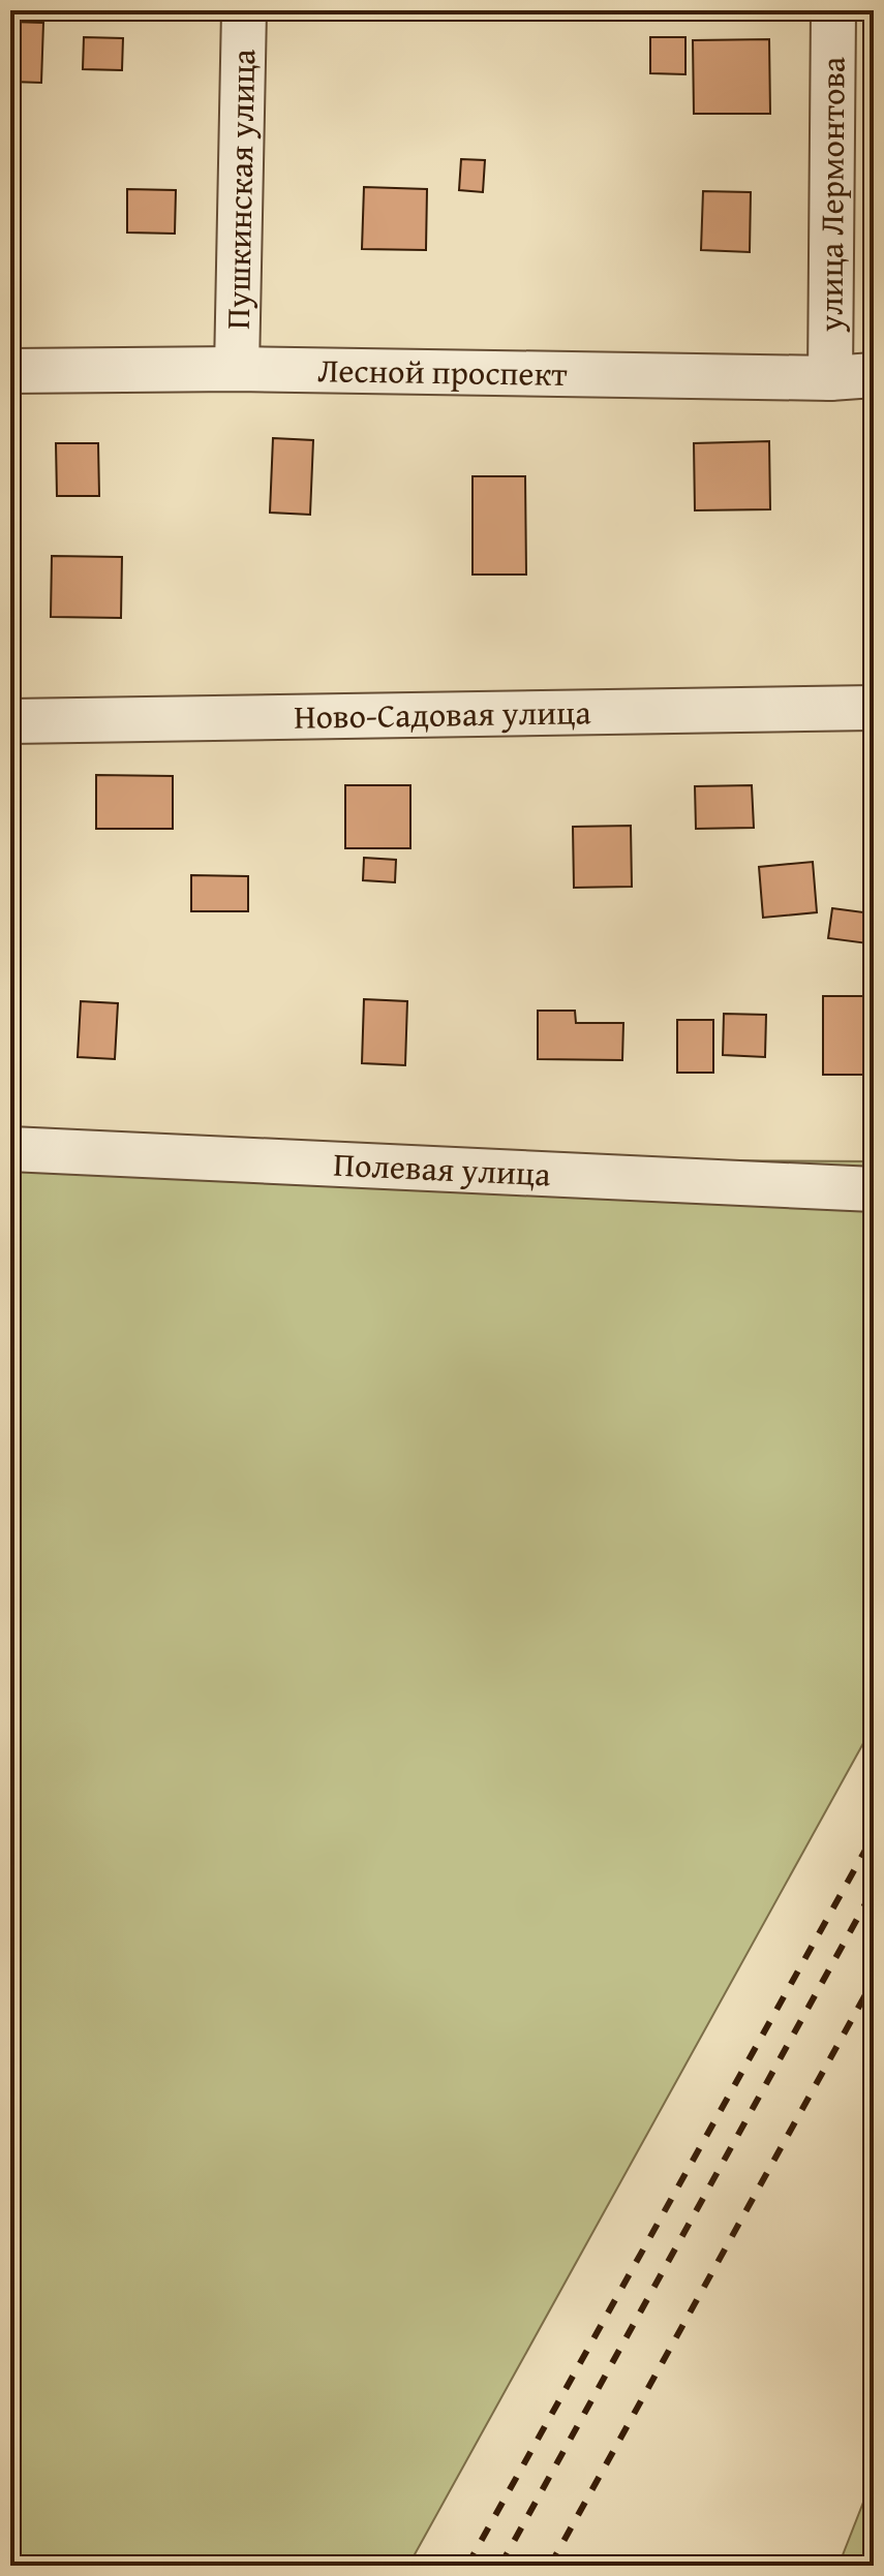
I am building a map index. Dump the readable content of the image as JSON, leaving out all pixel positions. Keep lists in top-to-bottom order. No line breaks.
{"streets":{"street":["Пушкинская улица","улица Лермонтова","Лесной проспект","Ново-Садовая улица","Полевая улица"]},"crossings":[["Пушкинская улица","Лесной проспект"],["улица Лермонтова","Лесной проспект"]]}
